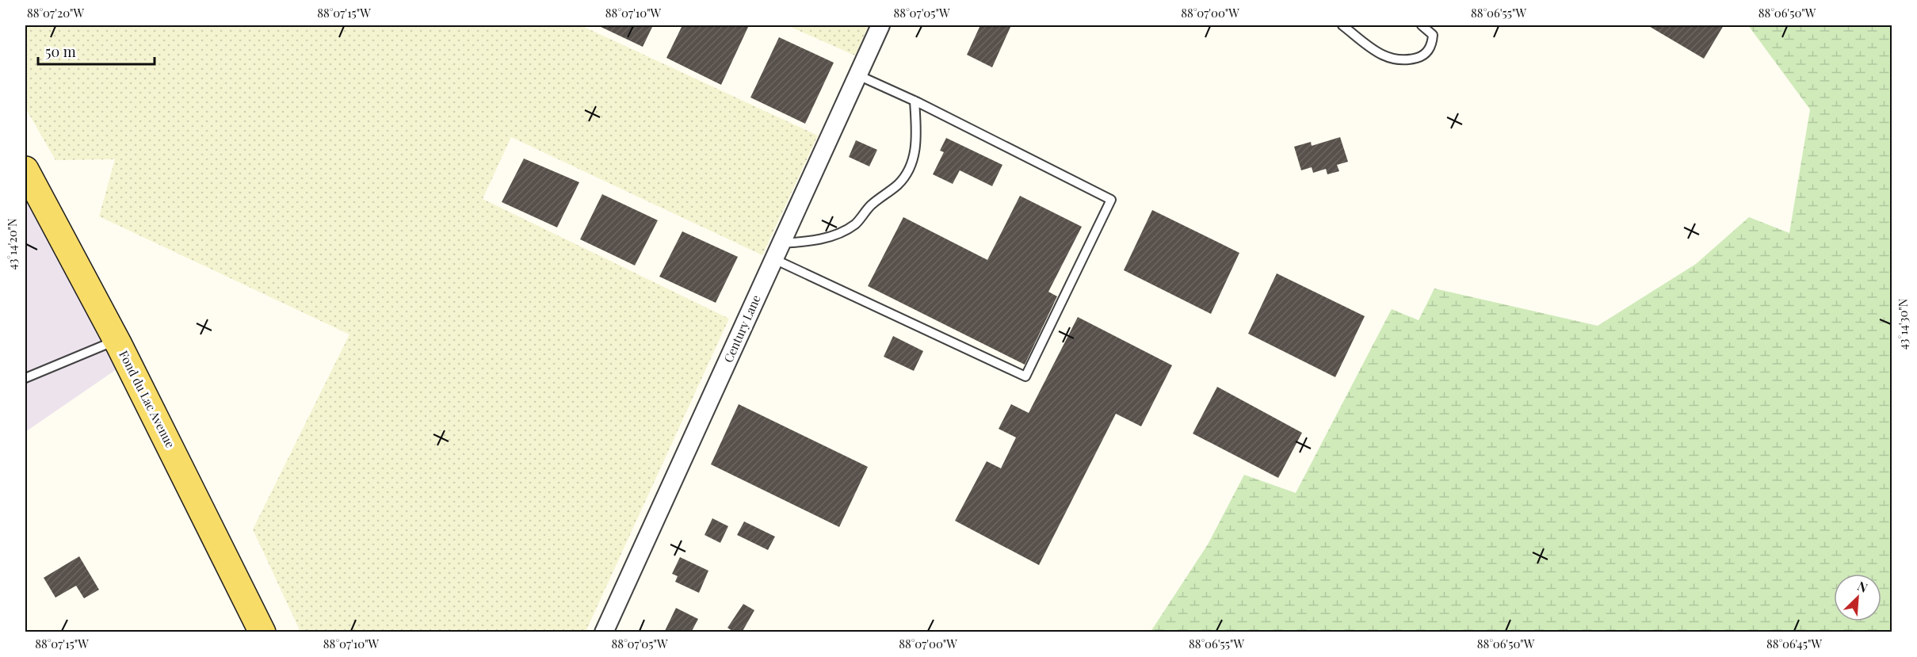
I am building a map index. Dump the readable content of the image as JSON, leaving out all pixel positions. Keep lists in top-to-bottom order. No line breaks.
{"streets":{"main road":["Fond du Lac Avenue"],"street":["Century Lane"]},"scale_bar":"50 m","north":"top right","coordinates":["88°07'20\"W","88°07'15\"W","88°07'10\"W","88°07'05\"W","88°07'00\"W","88°06'55\"W","88°06'50\"W","43°14'20\"N","43°14'30\"N","88°06'45\"W"]}
